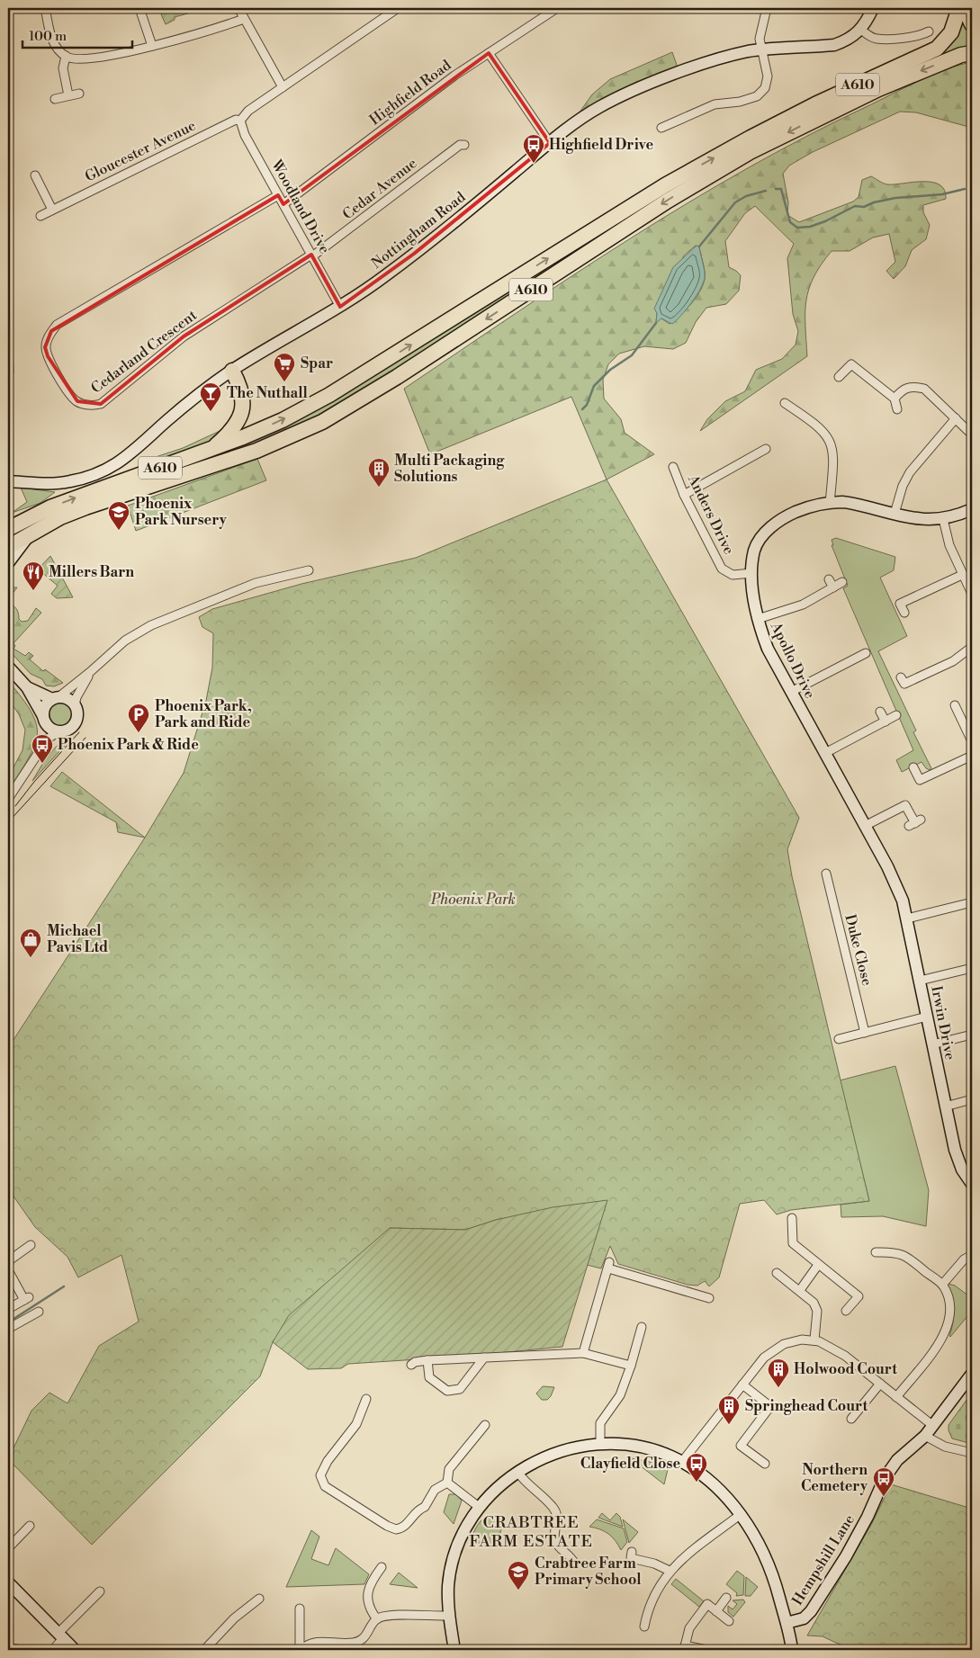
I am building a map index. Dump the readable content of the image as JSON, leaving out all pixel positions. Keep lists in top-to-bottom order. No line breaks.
{"streets":{"highway":["A610"],"street":["Highfield Road","Gloucester Avenue","Cedar Avenue","Woodland Drive","Nottingham Road","Cedarland Crescent","Anders Drive","Apollo Drive","Duke Close","Irwin Drive","Hempshill Lane"]},"crossings":[["Highfield Road","Woodland Drive"],["Gloucester Avenue","Woodland Drive"],["Cedar Avenue","Woodland Drive"],["Cedar Avenue","Cedarland Crescent"],["Woodland Drive","Nottingham Road"],["Woodland Drive","Cedarland Crescent"],["Anders Drive","Apollo Drive"],["Apollo Drive","Irwin Drive"]],"districts":["CRABTREE FARM ESTATE"],"parks":["Phoenix Park"],"places":{"bus stop":["Highfield Drive","Phoenix Park & Ride","Clayfield Close","Northern Cemetery"],"supermarket":["Spar"],"bar":["The Nuthall"],"building":["Multi Packaging Solutions","Holwood Court","Springhead Court"],"school or university":["Phoenix Park Nursery","Crabtree Farm Primary School"],"restaurant":["Millers Barn"],"parking":["Phoenix Park, Park and Ride"],"shop":["Michael Pavis Ltd"]},"scale_bar":"100 m"}
